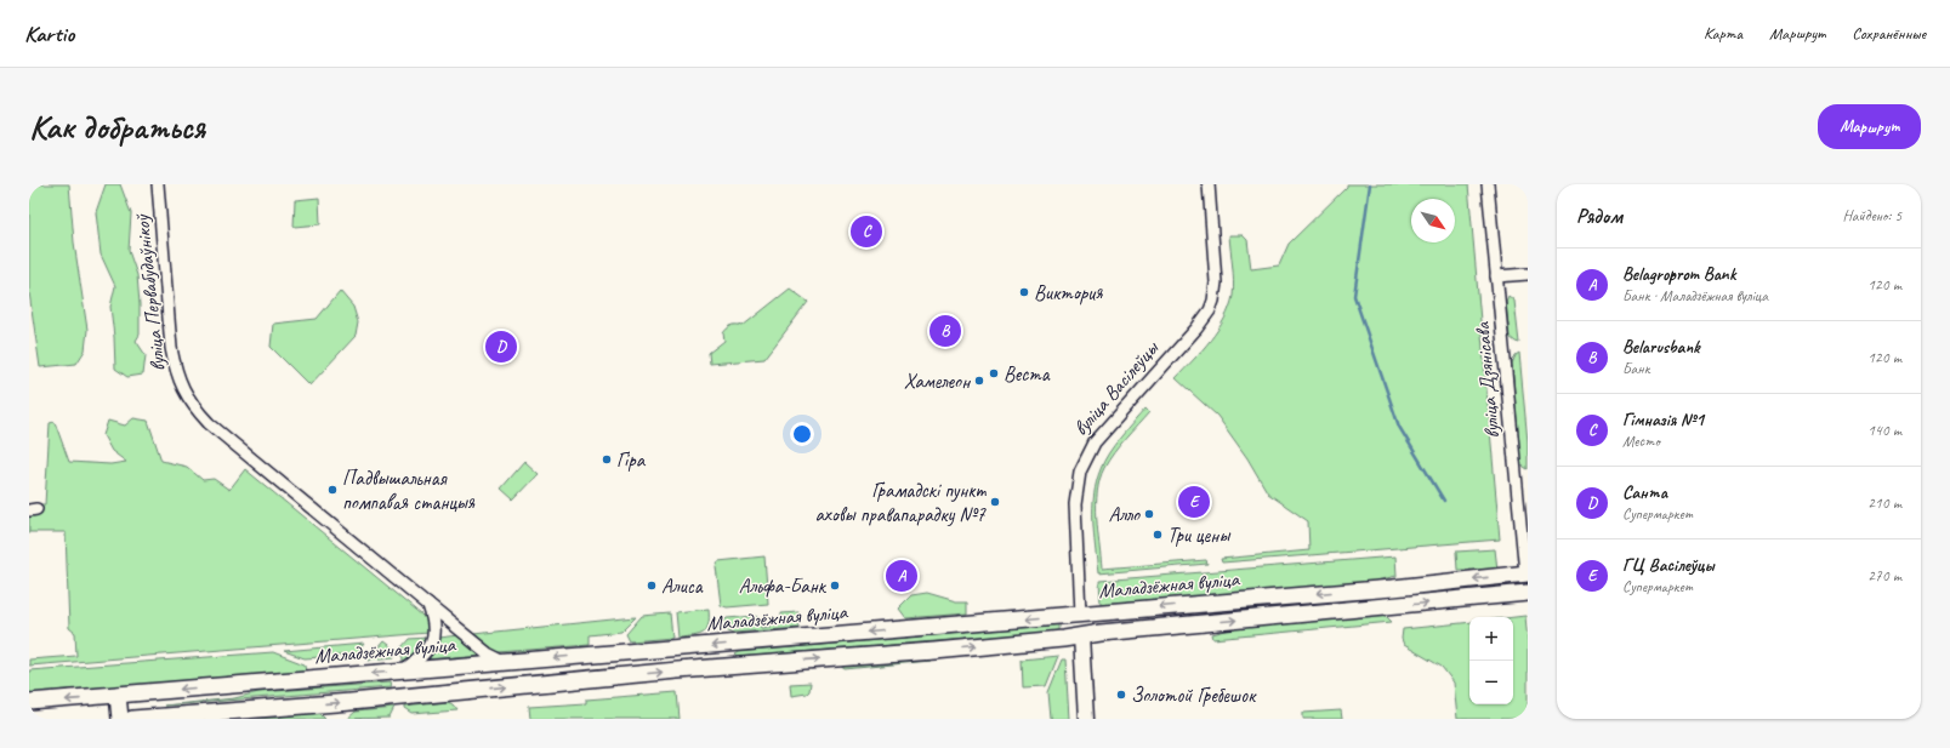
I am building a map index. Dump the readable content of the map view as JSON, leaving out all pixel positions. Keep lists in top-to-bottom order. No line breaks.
{"streets":{"main road":["вуліца Васілеўцы","Маладзёжная вуліца"],"street":["вуліца Первабудаўнікоў","вуліца Дзянісава"]},"crossings":[["вуліца Первабудаўнікоў","Маладзёжная вуліца"],["вуліца Дзянісава","Маладзёжная вуліца"],["вуліца Васілеўцы","Маладзёжная вуліца"]],"places":["Виктория","Веста","Хамелеон","Гіра","Падвышальная помпавая станцыя","Грамадскі пункт аховы правапарадку №7","Алло","Три цены","Алиса","Альфа-Банк","Золотой Гребешок"],"north":"bottom right","page":{"header":"Kartio","nav":["Карта","Маршрут","Сохранённые"],"buttons":"Маршрут","title":"Как добраться","heading":["Рядом","Найдено: 5"],"pins":["C","B","D","E","A"],"list":[{"mark":"A","name":"Belagroprom Bank","note":"Банк · Маладзёжная вуліца","value":"120 m"},{"mark":"B","name":"Belarusbank","note":"Банк","value":"120 m"},{"mark":"C","name":"Гімназія №1","note":"Место","value":"140 m"},{"mark":"D","name":"Санта","note":"Супермаркет","value":"210 m"},{"mark":"E","name":"ГЦ Васілеўцы","note":"Супермаркет","value":"270 m"}],"map_buttons":["+","−"]}}
